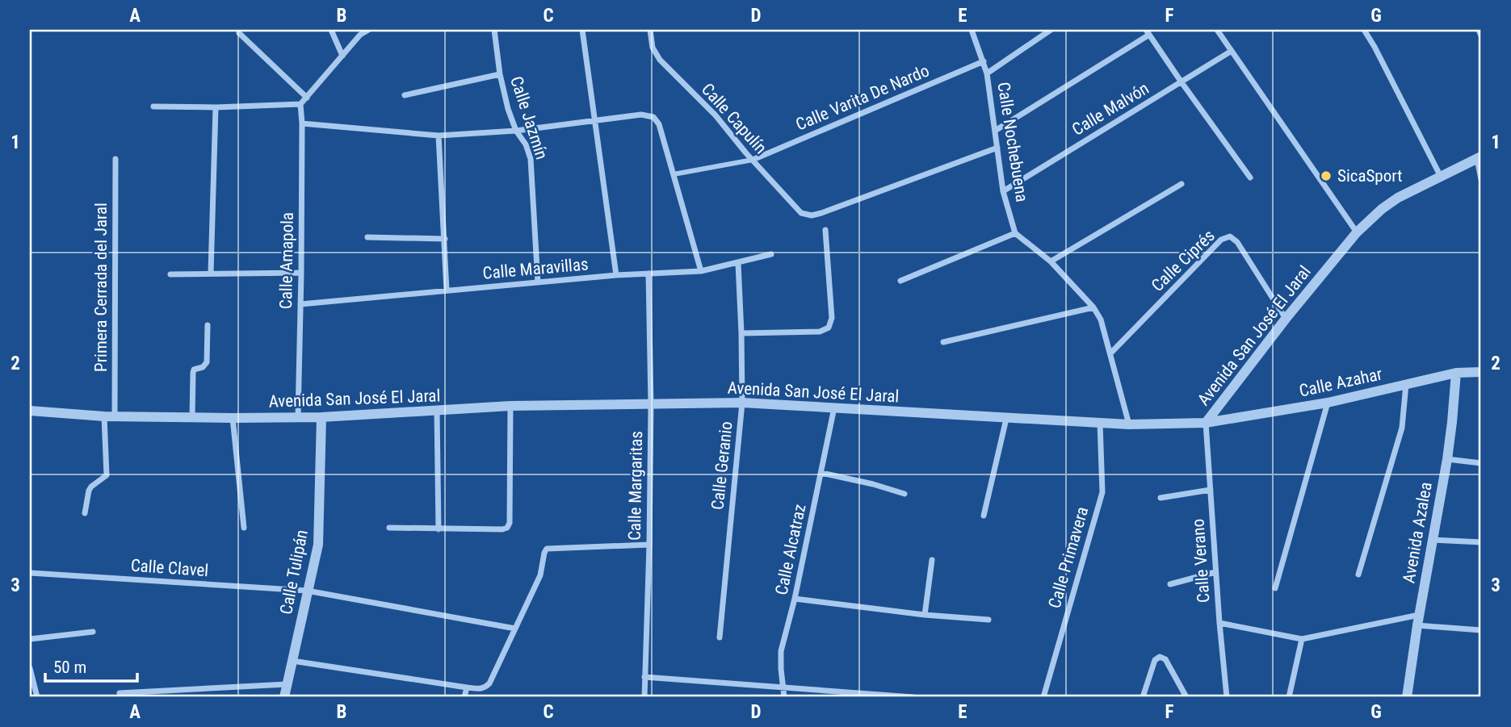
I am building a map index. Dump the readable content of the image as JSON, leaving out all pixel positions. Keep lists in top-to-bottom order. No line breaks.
{"streets":{"street":["Calle Varita De Nardo","Calle Malvón","Calle Jazmín","Calle Capulín","Calle Nochebuena","Calle Amapola","Calle Ciprés","Calle Maravillas","Primera Cerrada del Jaral","Avenida San José El Jaral","Calle Azahar","Calle Geranio","Calle Margaritas","Avenida Azalea","Calle Alcatraz","Calle Primavera","Calle Verano","Calle Clavel","Calle Tulipán"]},"crossings":[["Calle Varita De Nardo","Calle Capulín"],["Calle Varita De Nardo","Calle Nochebuena"],["Calle Malvón","Calle Nochebuena"],["Calle Jazmín","Calle Maravillas"],["Calle Capulín","Calle Nochebuena"],["Calle Amapola","Calle Maravillas"],["Calle Amapola","Avenida San José El Jaral"],["Calle Ciprés","Avenida San José El Jaral"],["Calle Maravillas","Calle Geranio"],["Calle Maravillas","Calle Margaritas"],["Primera Cerrada del Jaral","Avenida San José El Jaral"],["Avenida San José El Jaral","Calle Azahar"],["Avenida San José El Jaral","Calle Geranio"],["Avenida San José El Jaral","Calle Margaritas"],["Avenida San José El Jaral","Calle Alcatraz"],["Avenida San José El Jaral","Calle Primavera"],["Avenida San José El Jaral","Calle Verano"],["Avenida San José El Jaral","Calle Tulipán"],["Calle Azahar","Avenida Azalea"],["Calle Azahar","Calle Verano"],["Calle Clavel","Calle Tulipán"]],"places":["SicaSport"],"scale_bar":"50 m","grid":{"columns":["A","B","C","D","E","F","G"],"rows":["1","2","3"]}}
